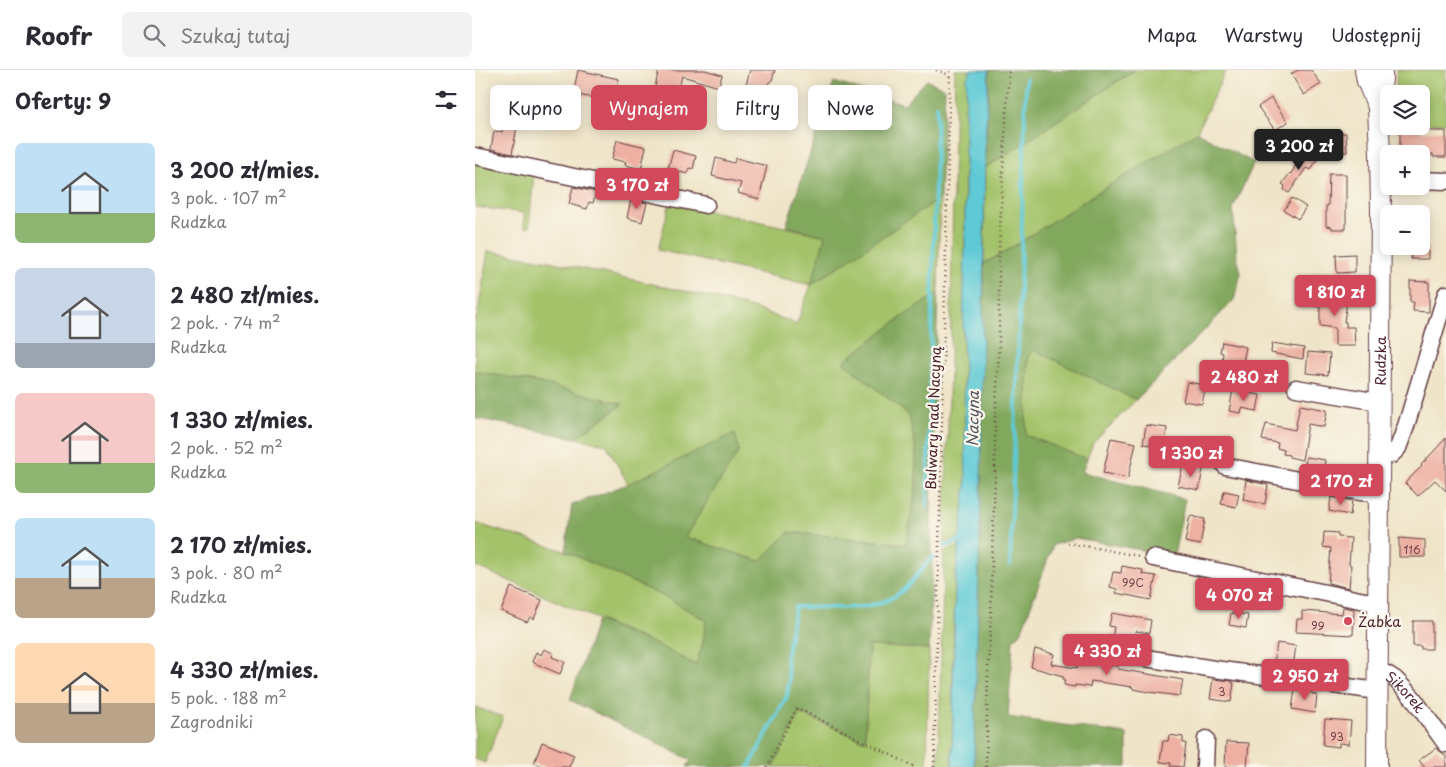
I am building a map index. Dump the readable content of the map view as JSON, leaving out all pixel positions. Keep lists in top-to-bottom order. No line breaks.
{"streets":{"main road":["Rudzka"],"street":["Sikorek"],"path":["Bulwary nad Nacyną"]},"crossings":[["Rudzka","Sikorek"]],"water":["Nacyna"],"places":["Żabka"],"house_numbers":["116","99C","99","3","93"],"page":{"header":"Roofr","search":"Szukaj tutaj","nav":["Mapa","Warstwy","Udostępnij"],"heading":"Oferty: 9","map_buttons":["+","−"],"chip":["Kupno","Wynajem","Filtry","Nowe"],"price":["3 200 zł","3 170 zł","1 810 zł","2 480 zł","1 330 zł","2 170 zł","4 070 zł","4 330 zł","2 950 zł"],"list":[{"name":"3 200 zł/mies.","note":"3 pok. · 107 m² · Rudzka"},{"name":"2 480 zł/mies.","note":"2 pok. · 74 m² · Rudzka"},{"name":"1 330 zł/mies.","note":"2 pok. · 52 m² · Rudzka"},{"name":"2 170 zł/mies.","note":"3 pok. · 80 m² · Rudzka"},{"name":"4 330 zł/mies.","note":"5 pok. · 188 m² · Zagrodniki"}]}}
